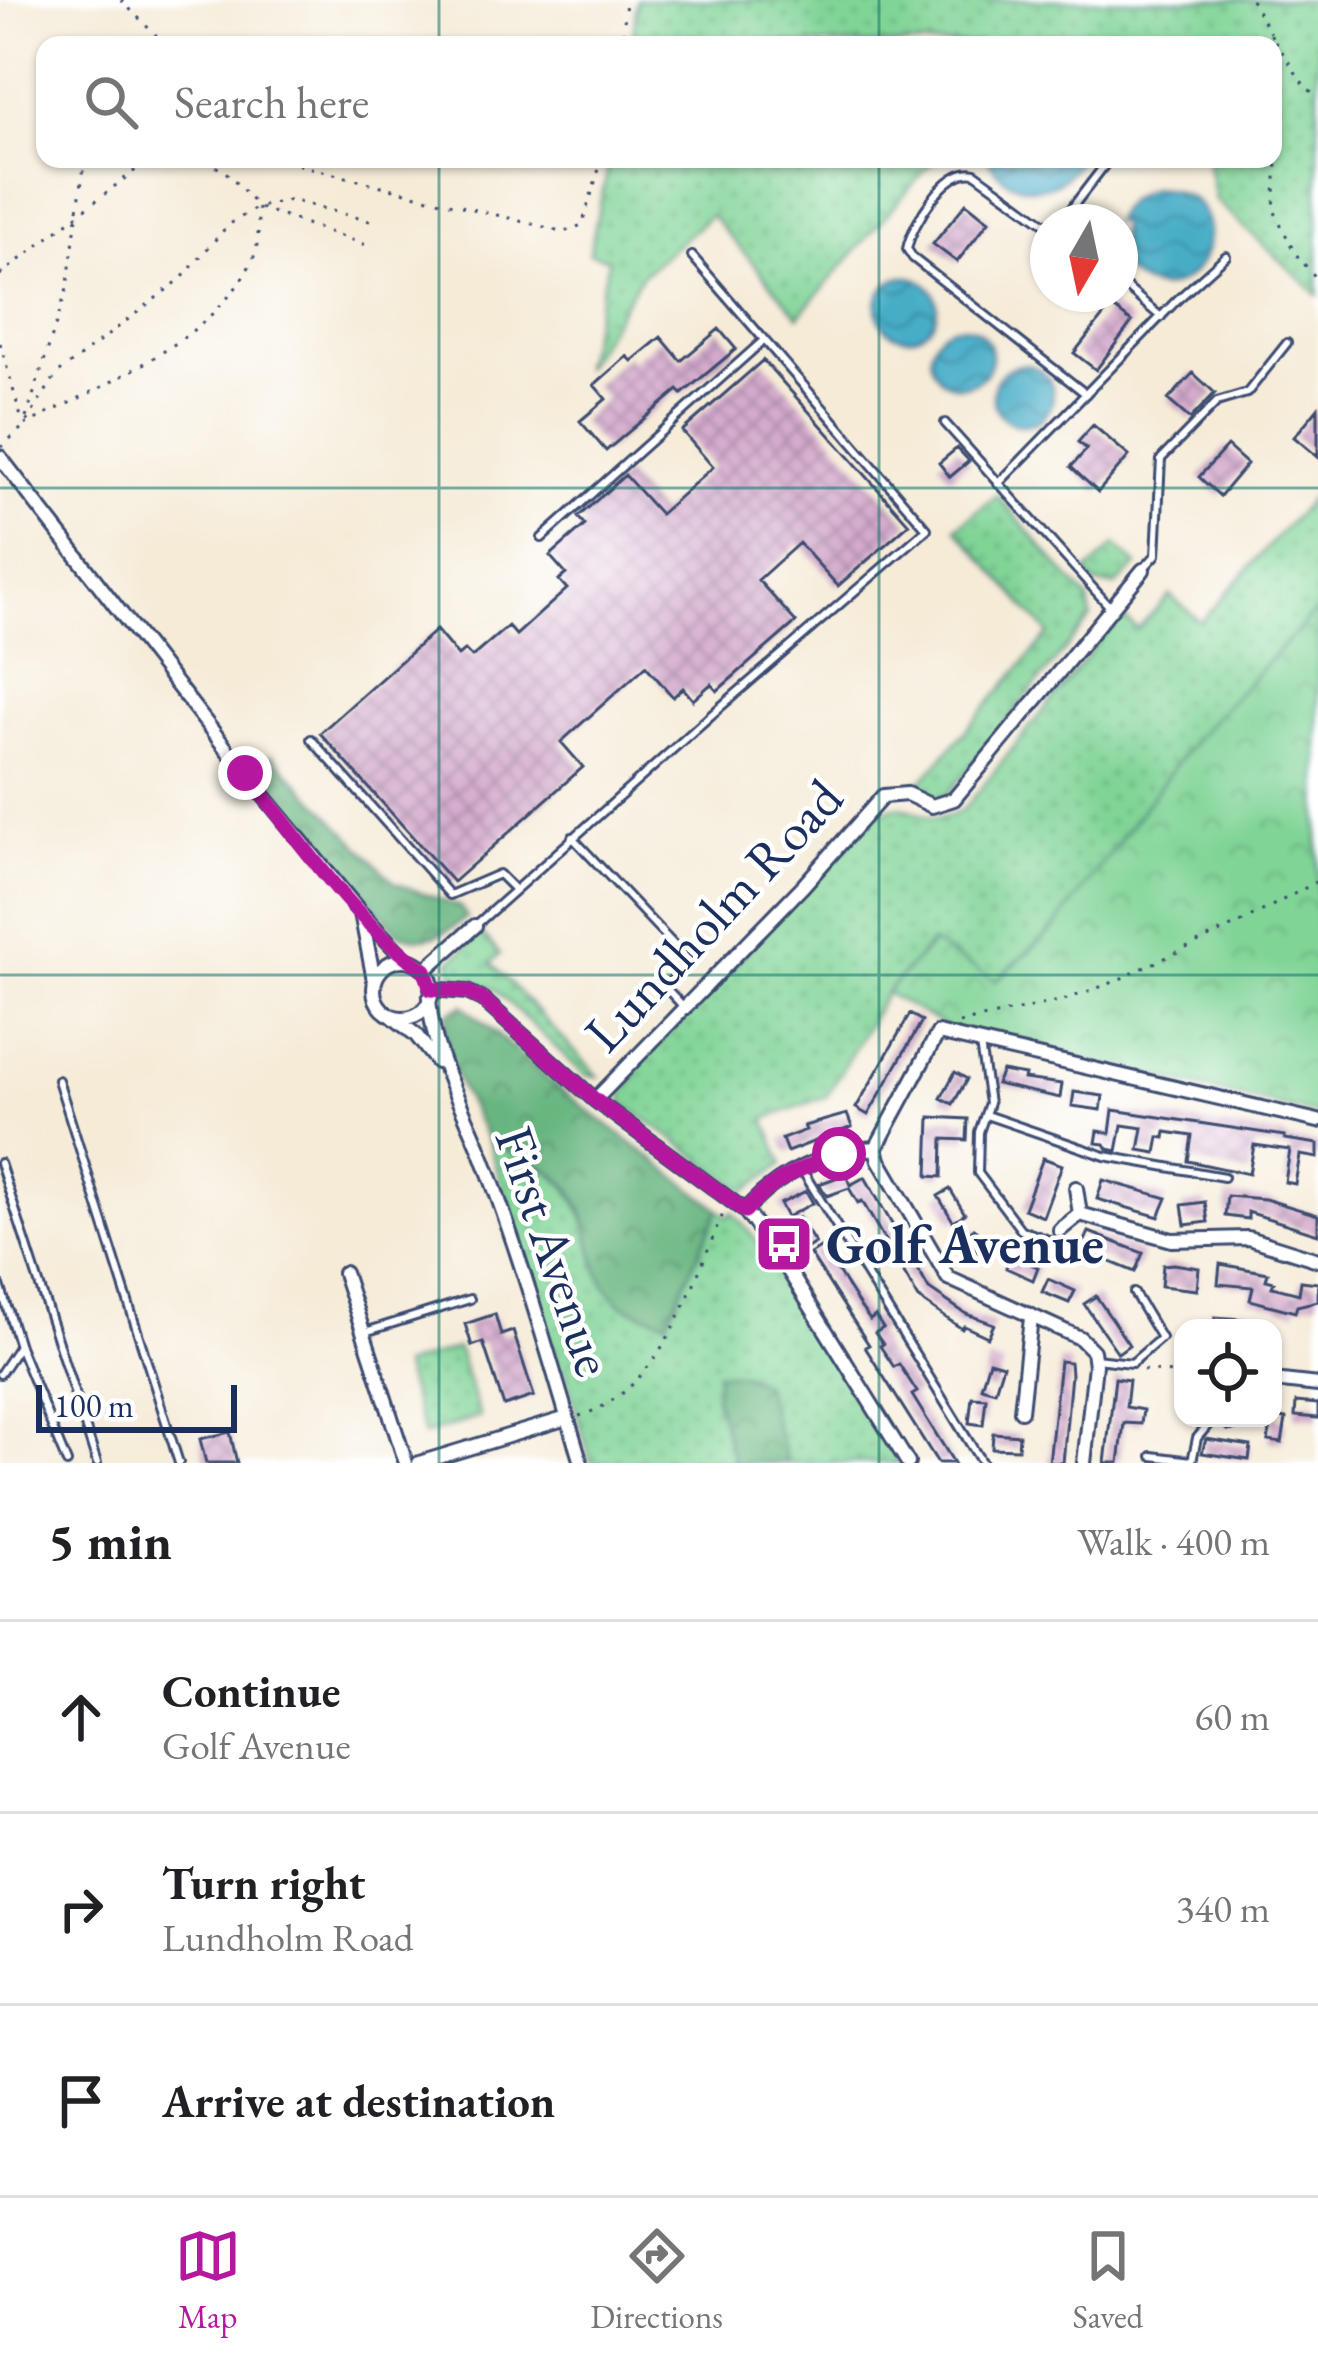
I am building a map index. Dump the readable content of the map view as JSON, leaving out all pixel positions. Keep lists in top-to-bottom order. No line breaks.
{"streets":{"street":["Lundholm Road","First Avenue"]},"crossings":[["Lundholm Road","First Avenue"]],"places":{"bus stop":["Golf Avenue"]},"scale_bar":"100 m","north":"bottom","page":{"search":"Search here","scale":"100 m","heading":["5 min","Walk · 400 m"],"list":[["Continue","Golf Avenue","60 m"],["Turn right","Lundholm Road","340 m"],"Arrive at destination"],"nav":["Map","Directions","Saved"]}}
